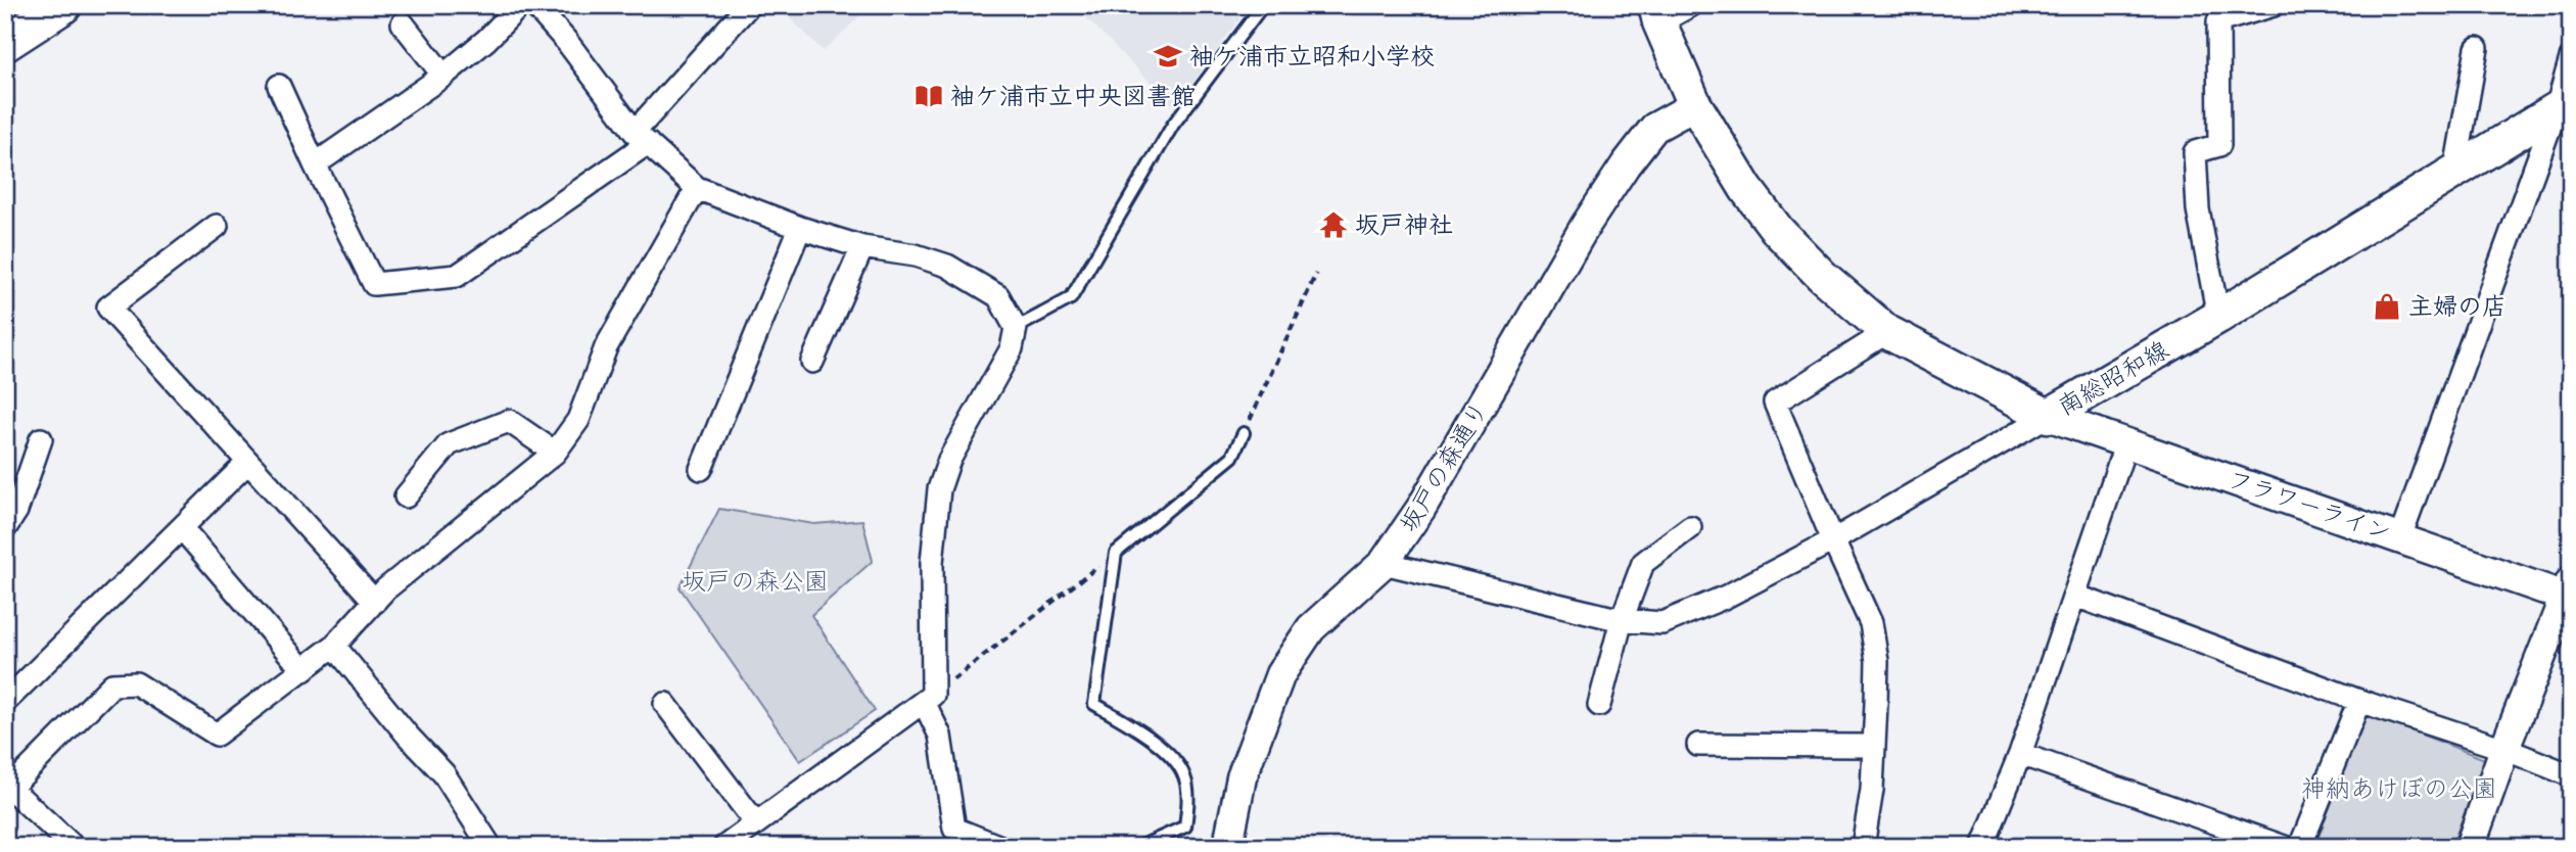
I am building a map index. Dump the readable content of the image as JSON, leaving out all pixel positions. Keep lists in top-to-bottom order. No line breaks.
{"streets":{"main road":["南総昭和線"],"street":["坂戸の森通り","フラワーライン"]},"crossings":[["南総昭和線","坂戸の森通り"],["南総昭和線","フラワーライン"]],"parks":["坂戸の森公園","神納あけぼの公園"],"places":{"school or university":["袖ケ浦市立昭和小学校"],"library":["袖ケ浦市立中央図書館"],"temple":["坂戸神社"],"shop":["主婦の店"]}}
